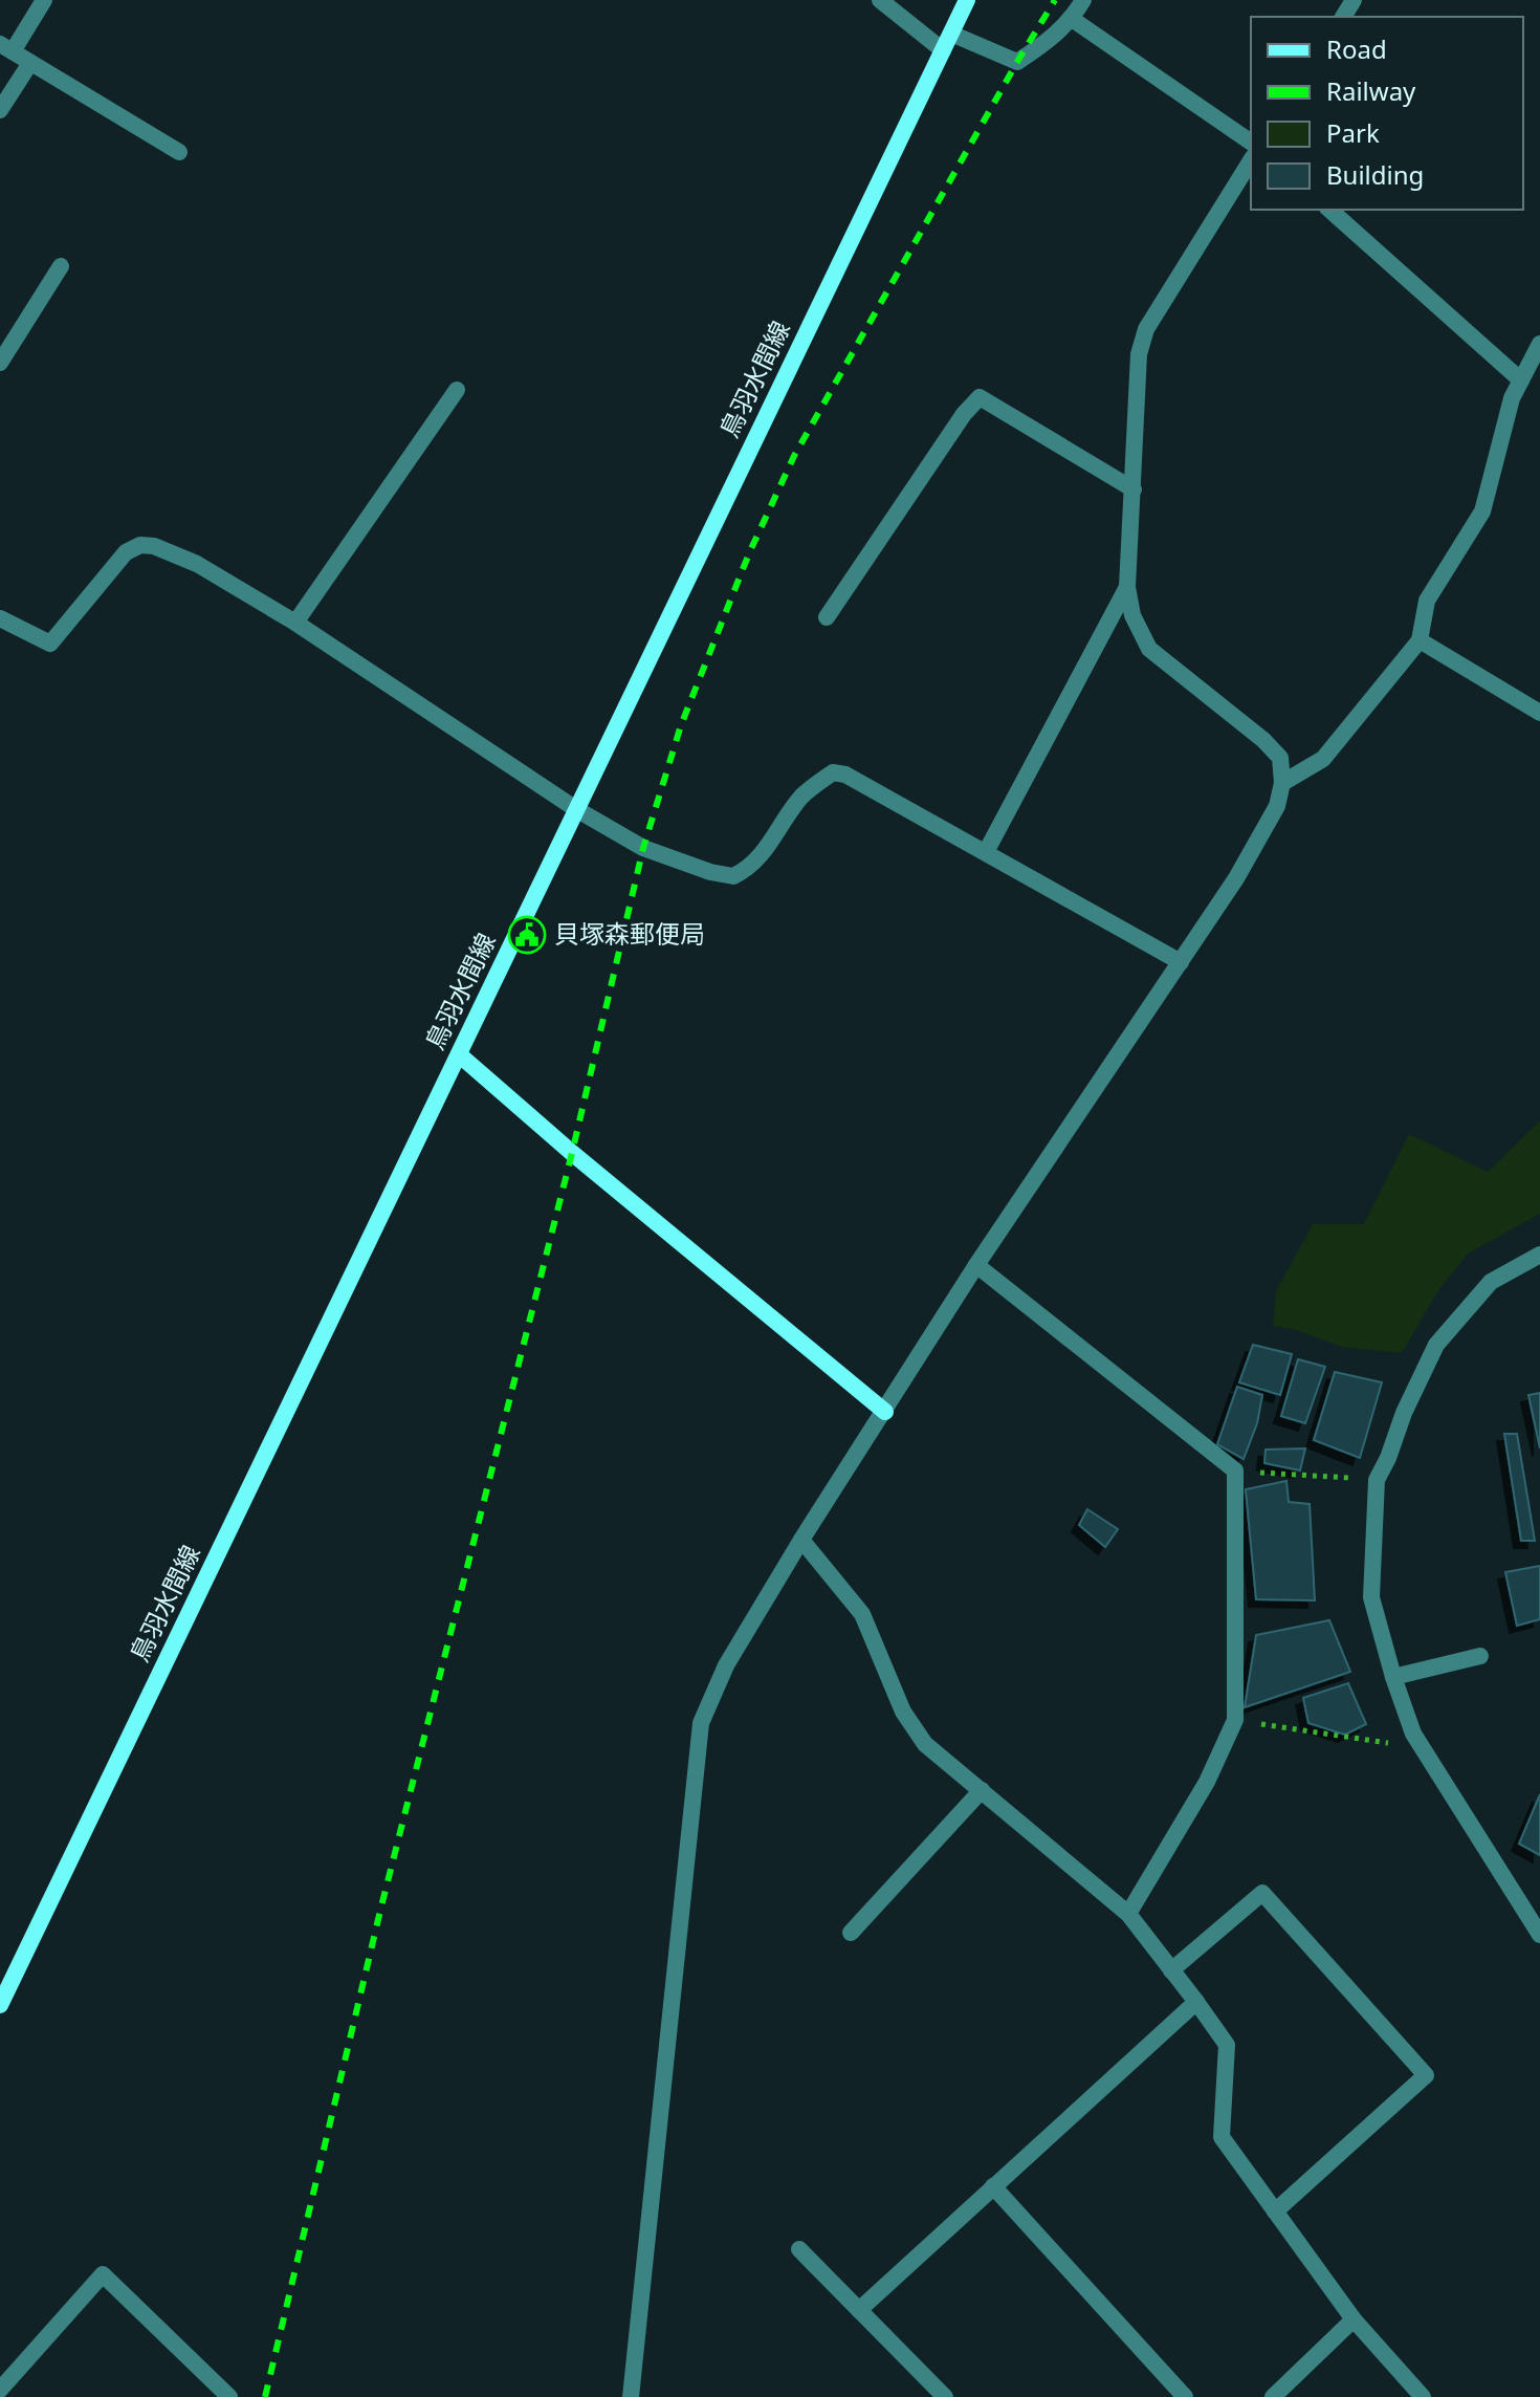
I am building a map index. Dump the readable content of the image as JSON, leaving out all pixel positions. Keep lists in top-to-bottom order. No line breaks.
{"streets":{"street":["鳥羽水間線"]},"places":{"public building":["貝塚森郵便局"]},"legend":["Road","Railway","Park","Building"]}
